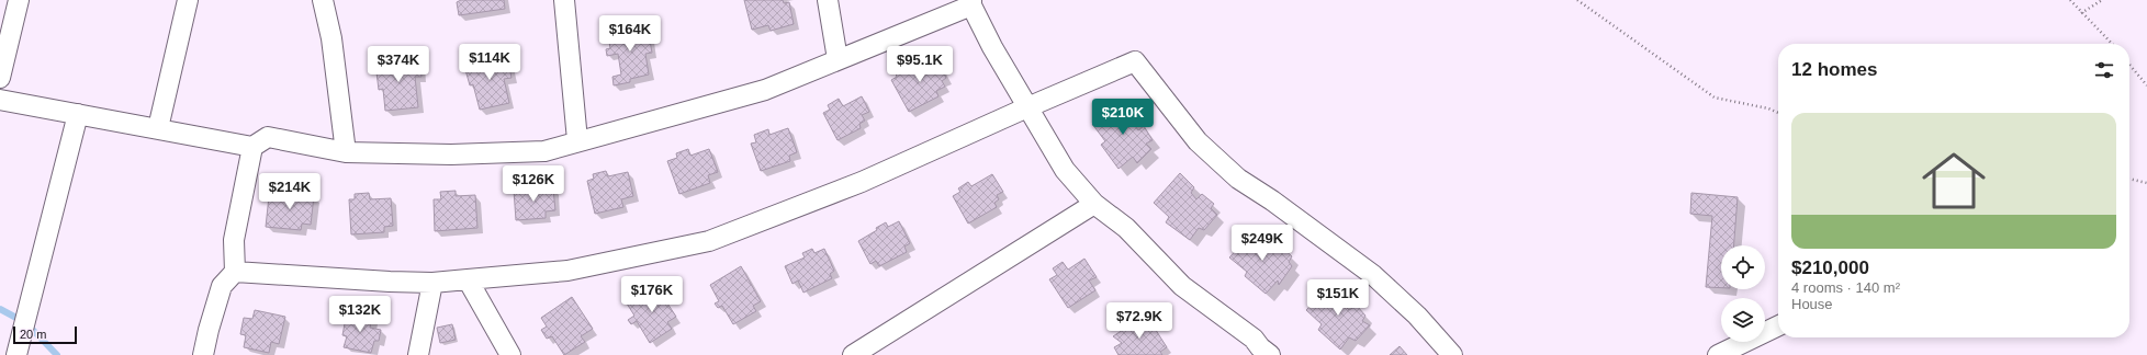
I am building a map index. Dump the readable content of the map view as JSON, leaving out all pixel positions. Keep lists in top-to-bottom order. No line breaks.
{"scale_bar":"20 m","page":{"price":["$164K","$114K","$374K","$95.1K","$210K","$126K","$214K","$249K","$176K","$151K","$132K","$72.9K"],"heading":"12 homes","list":[{"name":"$210,000","note":"4 rooms · 140 m² · House"}],"scale":"20 m"}}
